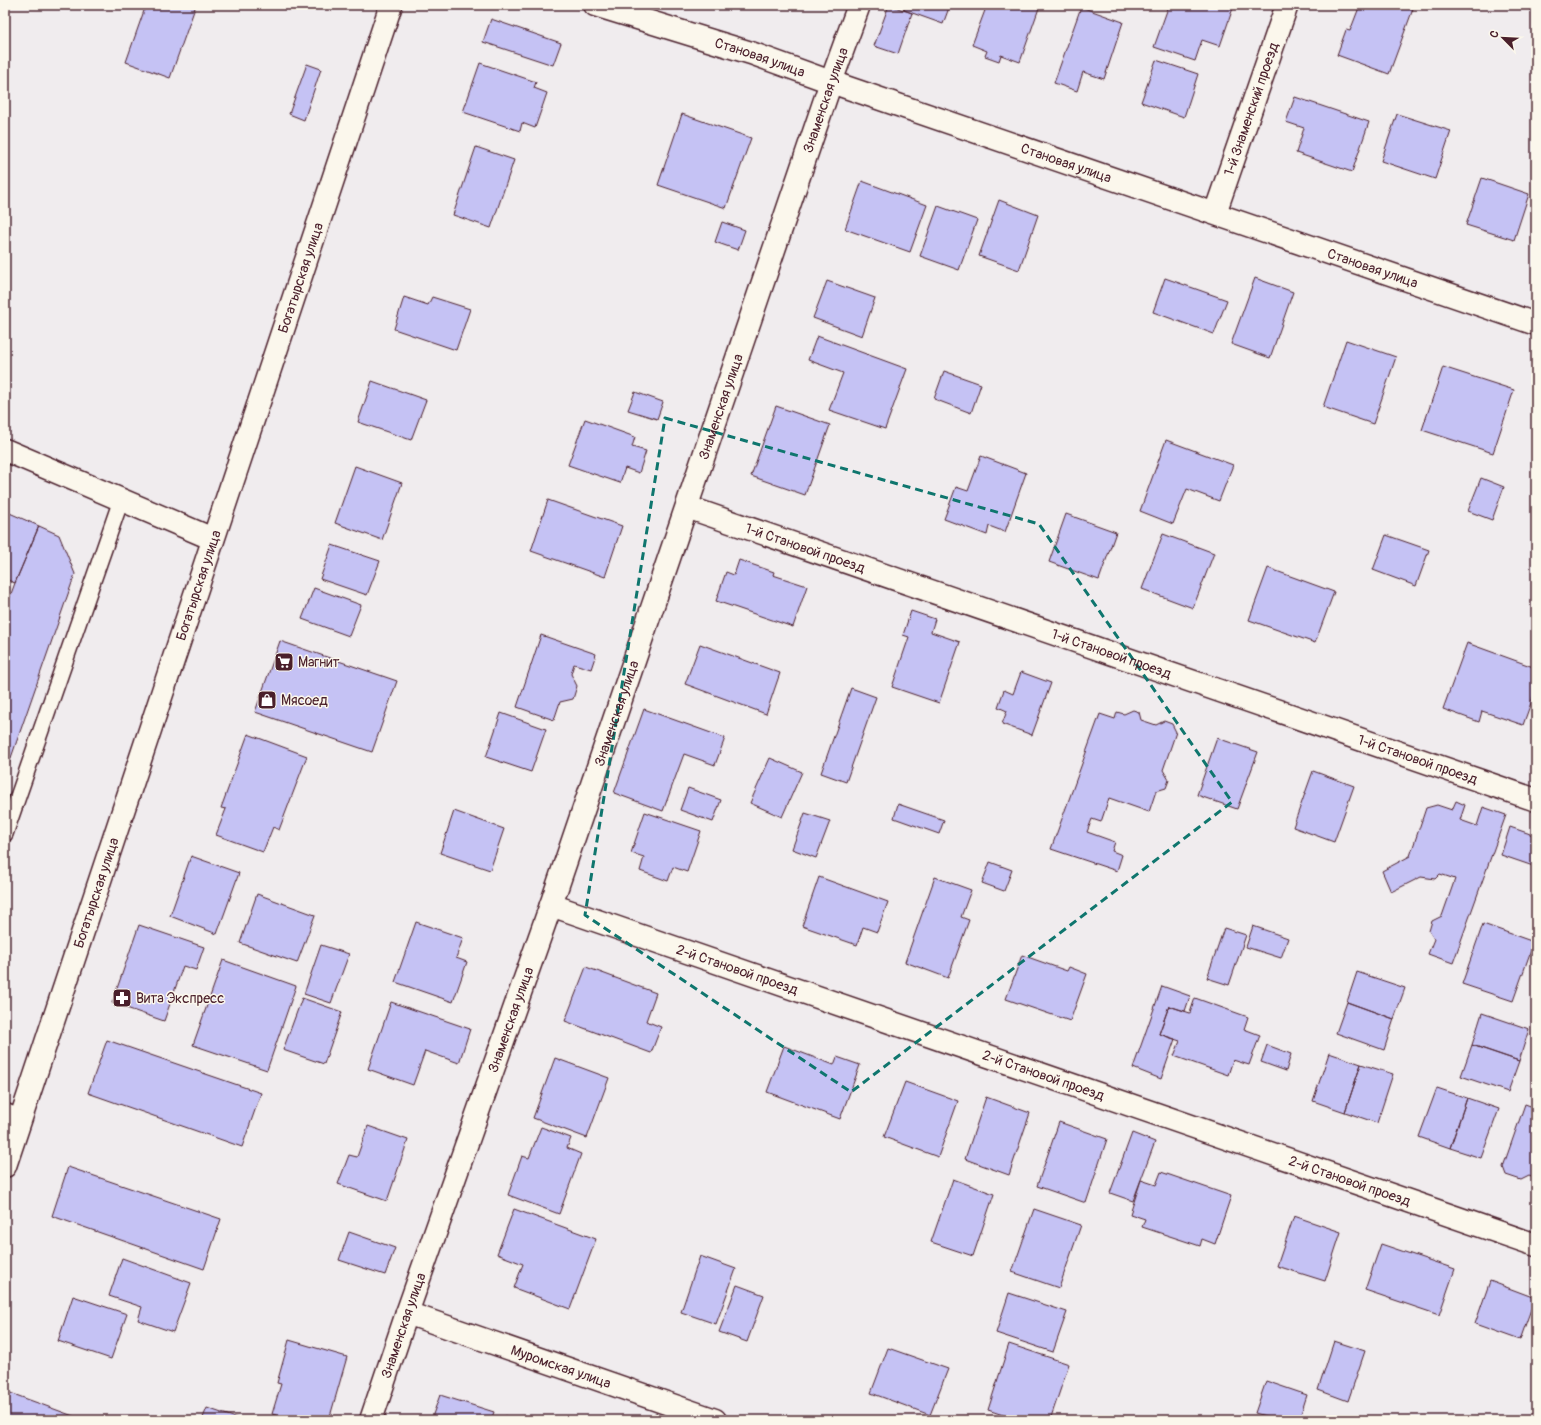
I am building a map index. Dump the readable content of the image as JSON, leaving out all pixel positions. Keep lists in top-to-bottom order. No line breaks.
{"streets":{"street":["Становая улица","Знаменская улица","1-й Знаменский проезд","Богатырская улица","1-й Становой проезд","2-й Становой проезд","Муромская улица"]},"crossings":[["Становая улица","Знаменская улица"],["Становая улица","1-й Знаменский проезд"],["Знаменская улица","1-й Становой проезд"],["Знаменская улица","2-й Становой проезд"],["Знаменская улица","Муромская улица"]],"places":{"supermarket":["Магнит"],"shop":["Мясоед"],"pharmacy":["Вита Экспресс"]},"north":"top left"}
